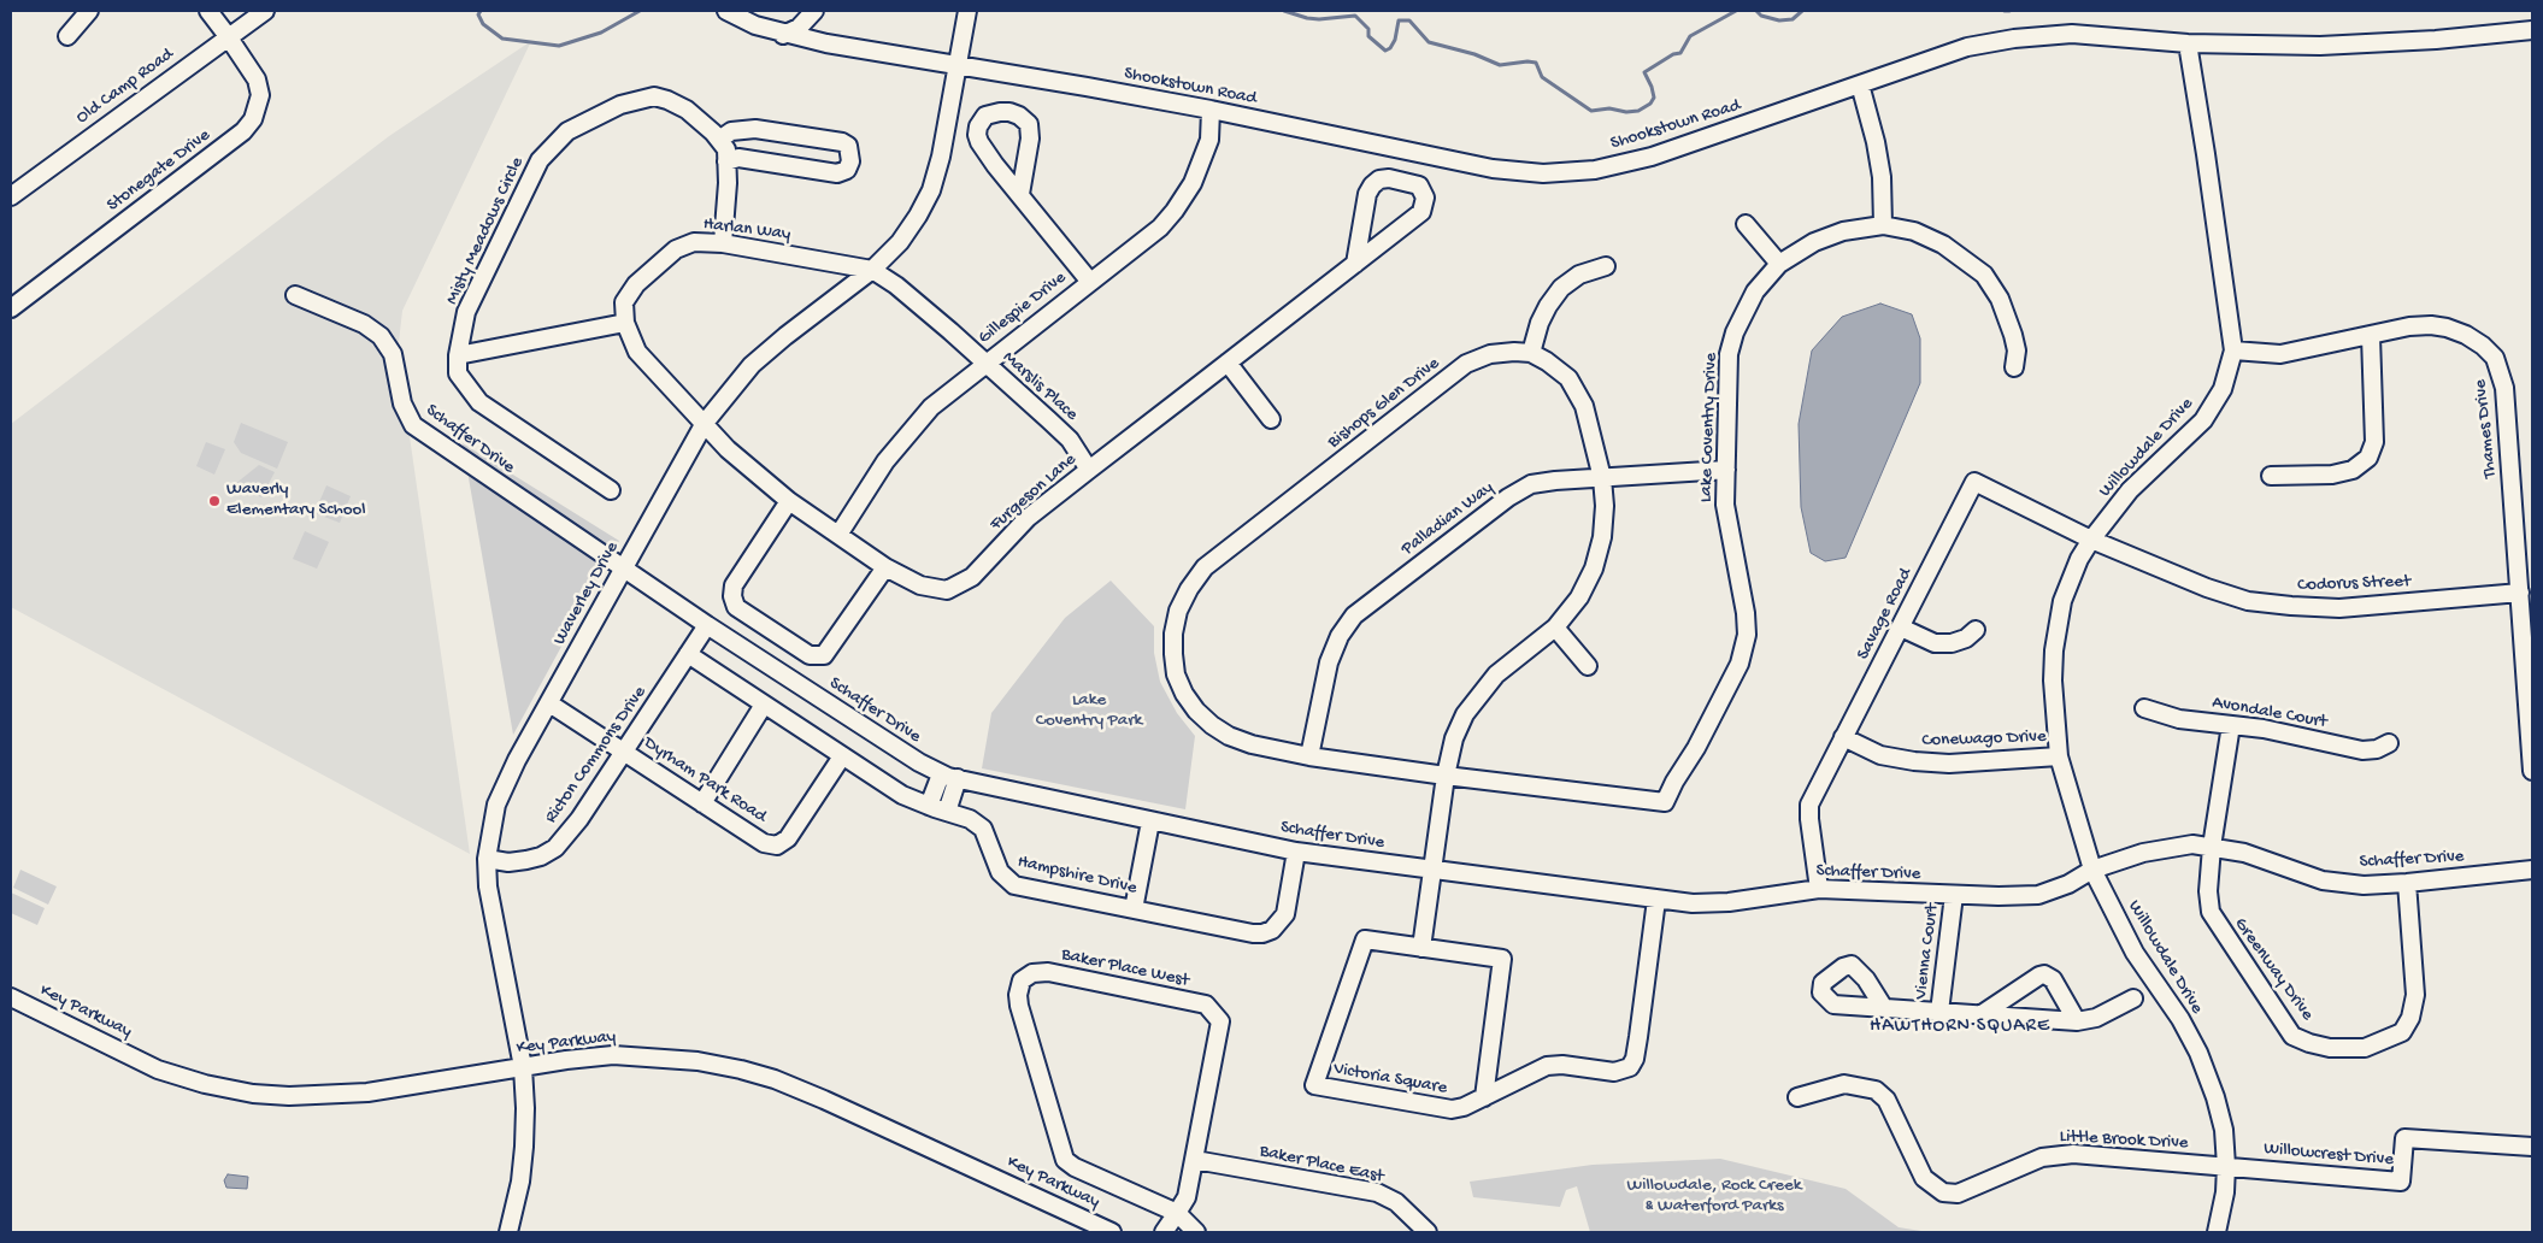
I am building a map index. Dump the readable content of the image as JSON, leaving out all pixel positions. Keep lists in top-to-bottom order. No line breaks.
{"streets":{"street":["Old Camp Road","Shookstown Road","Stonegate Drive","Harlan Way","Misty Meadows Circle","Gillespie Drive","Marslis Place","Bishops Glen Drive","Lake Coventry Drive","Thames Drive","Schaffer Drive","Willowdale Drive","Furgeson Lane","Palladian Way","Codorus Street","Waverley Drive","Savage Road","Avondale Court","Conewago Drive","Ricton Commons Drive","Dyrham Park Road","Hampshire Drive","Vienna Court","Baker Place West","Greenway Drive","Key Parkway","Victoria Square","Little Brook Drive","Willowcrest Drive","Baker Place East"]},"crossings":[["Old Camp Road","Stonegate Drive"],["Shookstown Road","Gillespie Drive"],["Shookstown Road","Willowdale Drive"],["Shookstown Road","Waverley Drive"],["Harlan Way","Misty Meadows Circle"],["Harlan Way","Marslis Place"],["Harlan Way","Waverley Drive"],["Gillespie Drive","Marslis Place"],["Gillespie Drive","Furgeson Lane"],["Marslis Place","Furgeson Lane"],["Marslis Place","Waverley Drive"],["Bishops Glen Drive","Lake Coventry Drive"],["Bishops Glen Drive","Palladian Way"],["Lake Coventry Drive","Palladian Way"],["Thames Drive","Willowdale Drive"],["Thames Drive","Codorus Street"],["Schaffer Drive","Willowdale Drive"],["Schaffer Drive","Waverley Drive"],["Schaffer Drive","Savage Road"],["Schaffer Drive","Ricton Commons Drive"],["Schaffer Drive","Hampshire Drive"],["Schaffer Drive","Vienna Court"],["Schaffer Drive","Greenway Drive"],["Willowdale Drive","Codorus Street"],["Willowdale Drive","Savage Road"],["Willowdale Drive","Conewago Drive"],["Willowdale Drive","Little Brook Drive"],["Willowdale Drive","Willowcrest Drive"],["Furgeson Lane","Waverley Drive"],["Codorus Street","Savage Road"],["Waverley Drive","Ricton Commons Drive"],["Waverley Drive","Dyrham Park Road"],["Waverley Drive","Key Parkway"],["Savage Road","Conewago Drive"],["Avondale Court","Greenway Drive"],["Ricton Commons Drive","Dyrham Park Road"],["Ricton Commons Drive","Hampshire Drive"],["Dyrham Park Road","Hampshire Drive"],["Baker Place West","Baker Place East"],["Little Brook Drive","Willowcrest Drive"]],"districts":["HAWTHORN SQUARE"],"parks":["Lake Coventry Park","Willowdale, Rock Creek & Waterford Parks"],"places":["Waverly Elementary School"]}
